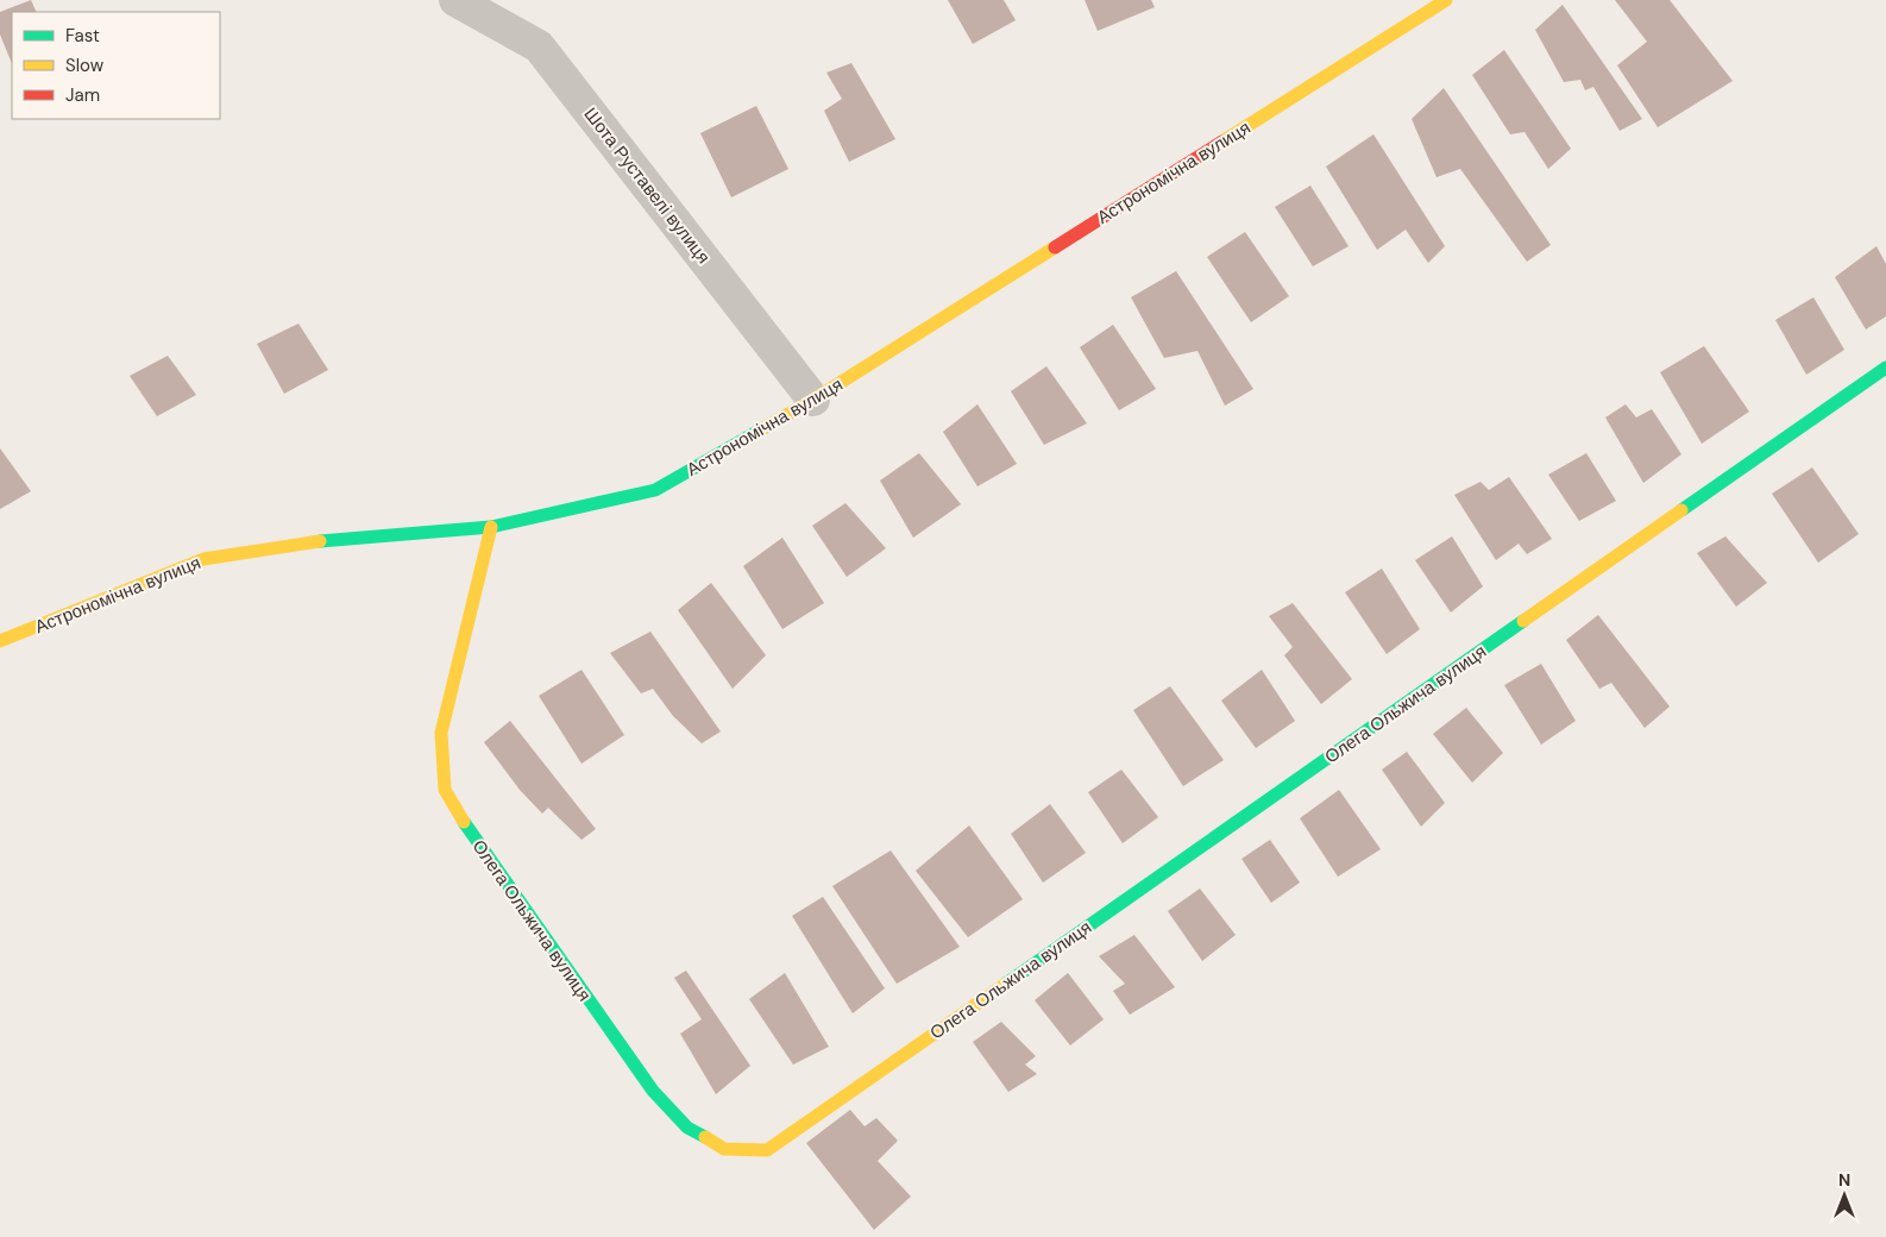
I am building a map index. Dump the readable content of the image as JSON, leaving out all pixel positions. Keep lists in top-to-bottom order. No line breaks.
{"streets":{"street":["Астрономічна вулиця","Шота Руставелі вулиця","Олега Ольжича вулиця"]},"crossings":[["Астрономічна вулиця","Шота Руставелі вулиця"],["Астрономічна вулиця","Олега Ольжича вулиця"]],"legend":["Fast","Slow","Jam"],"north":"top"}
